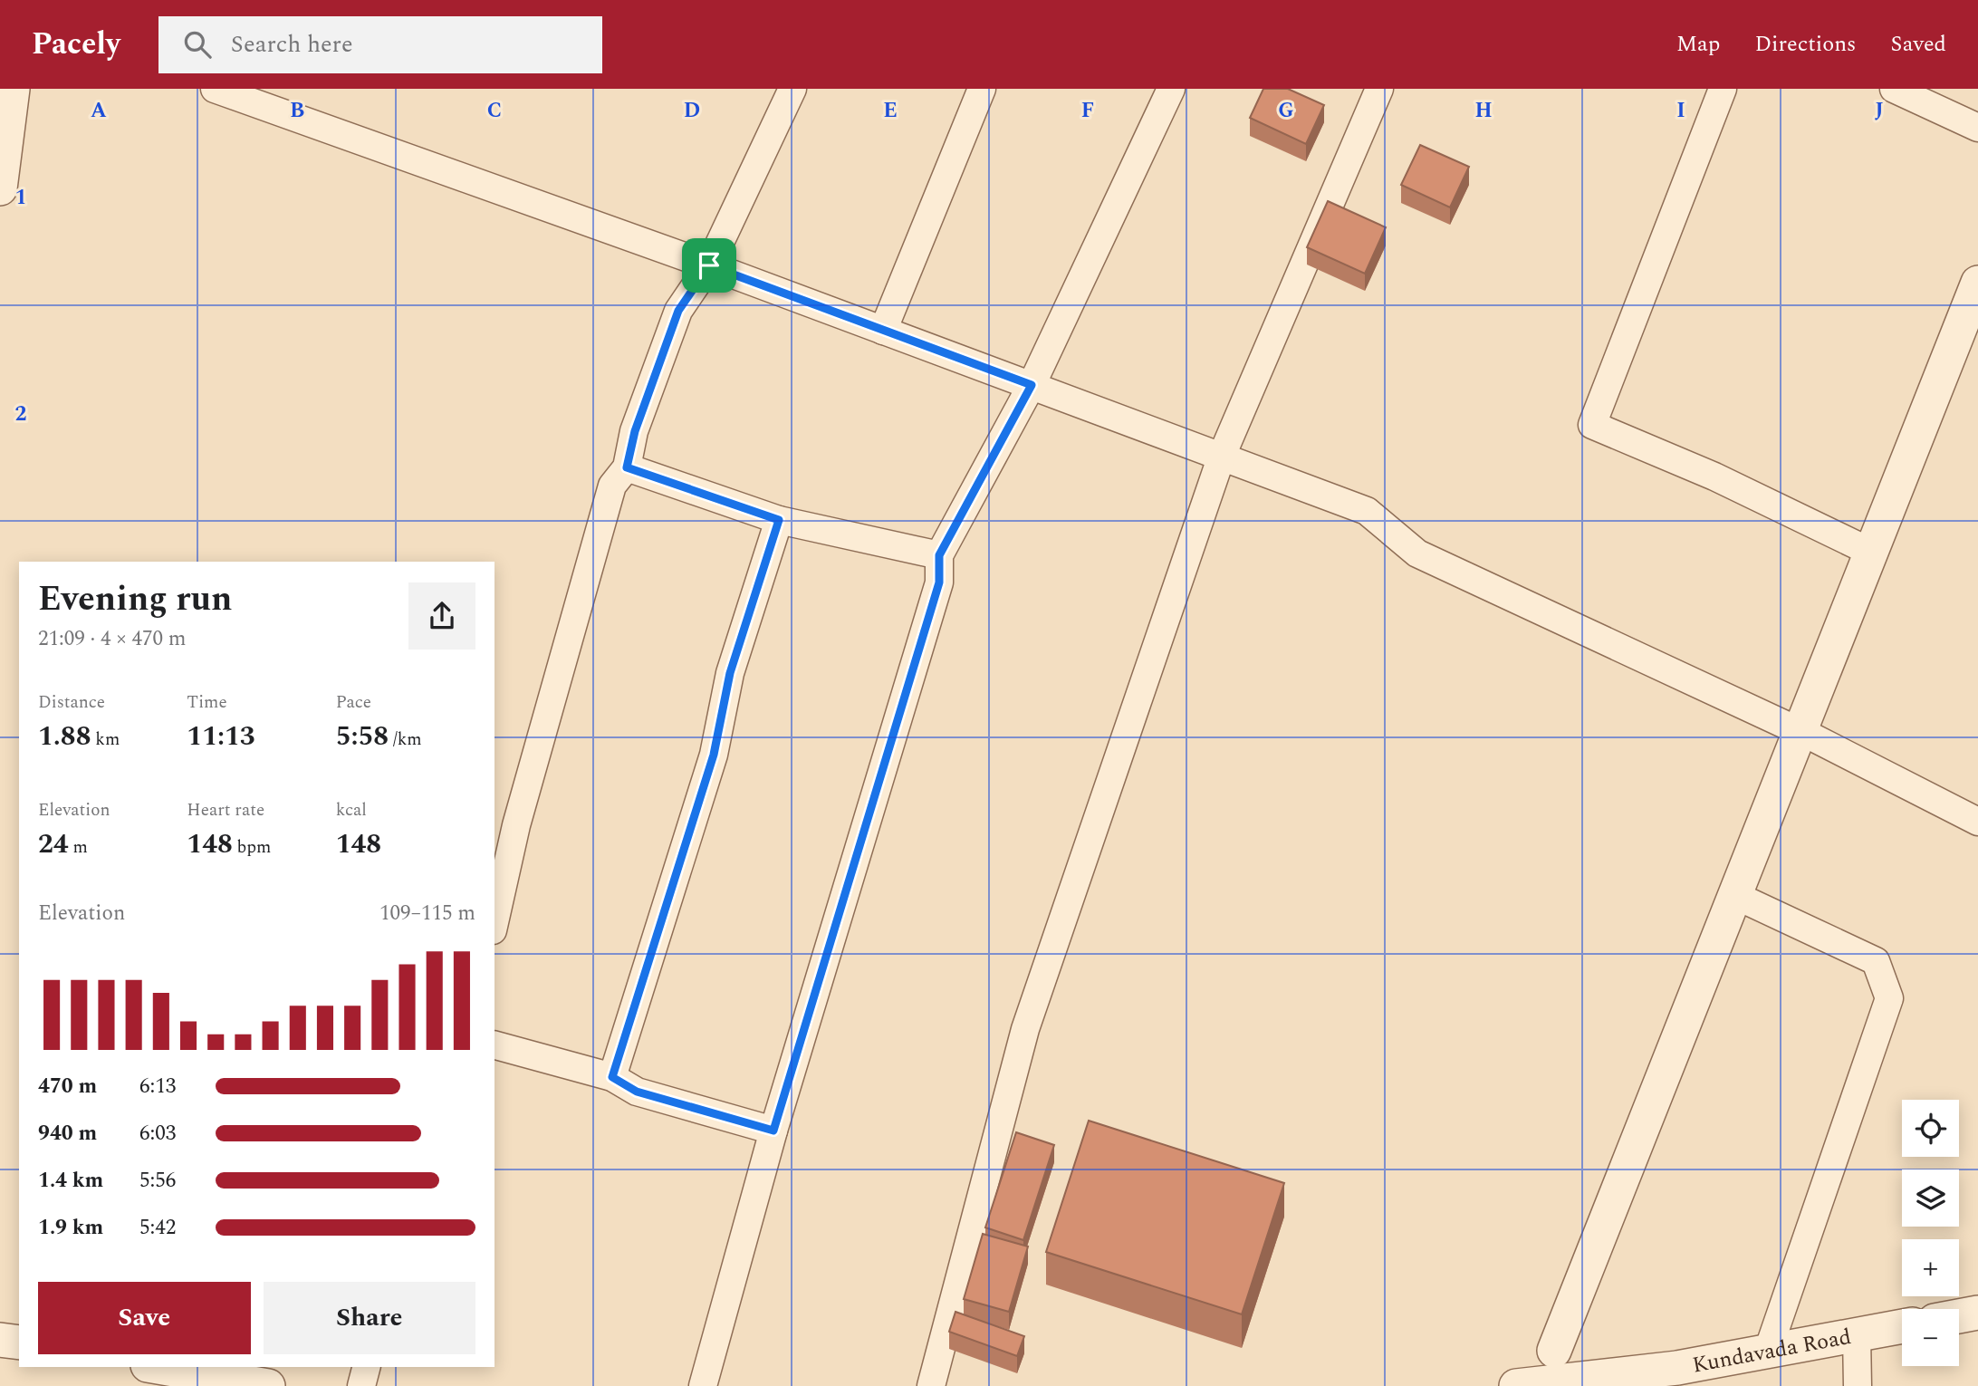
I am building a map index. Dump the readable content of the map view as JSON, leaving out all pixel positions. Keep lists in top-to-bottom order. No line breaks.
{"streets":{"street":["Kundavada Road"]},"page":{"header":"Pacely","search":"Search here","nav":["Map","Directions","Saved"],"heading":["Evening run","21:09 · 4 × 470 m"],"stats":[["Distance","1.88 km"],["Time","11:13"],["Pace","5:58 /km"],["Elevation","24 m"],["Heart rate","148 bpm"],["kcal","148"]],"chart":["Elevation","109–115 m"],"list":[{"name":"470 m","note":"6:13"},{"name":"940 m","note":"6:03"},{"name":"1.4 km","note":"5:56"},{"name":"1.9 km","note":"5:42"}],"map_buttons":["+","−"],"buttons":["Save","Share"]},"grid":{"columns":["A","B","C","D","E","F","G","H","I","J"],"rows":["1","2"]}}
